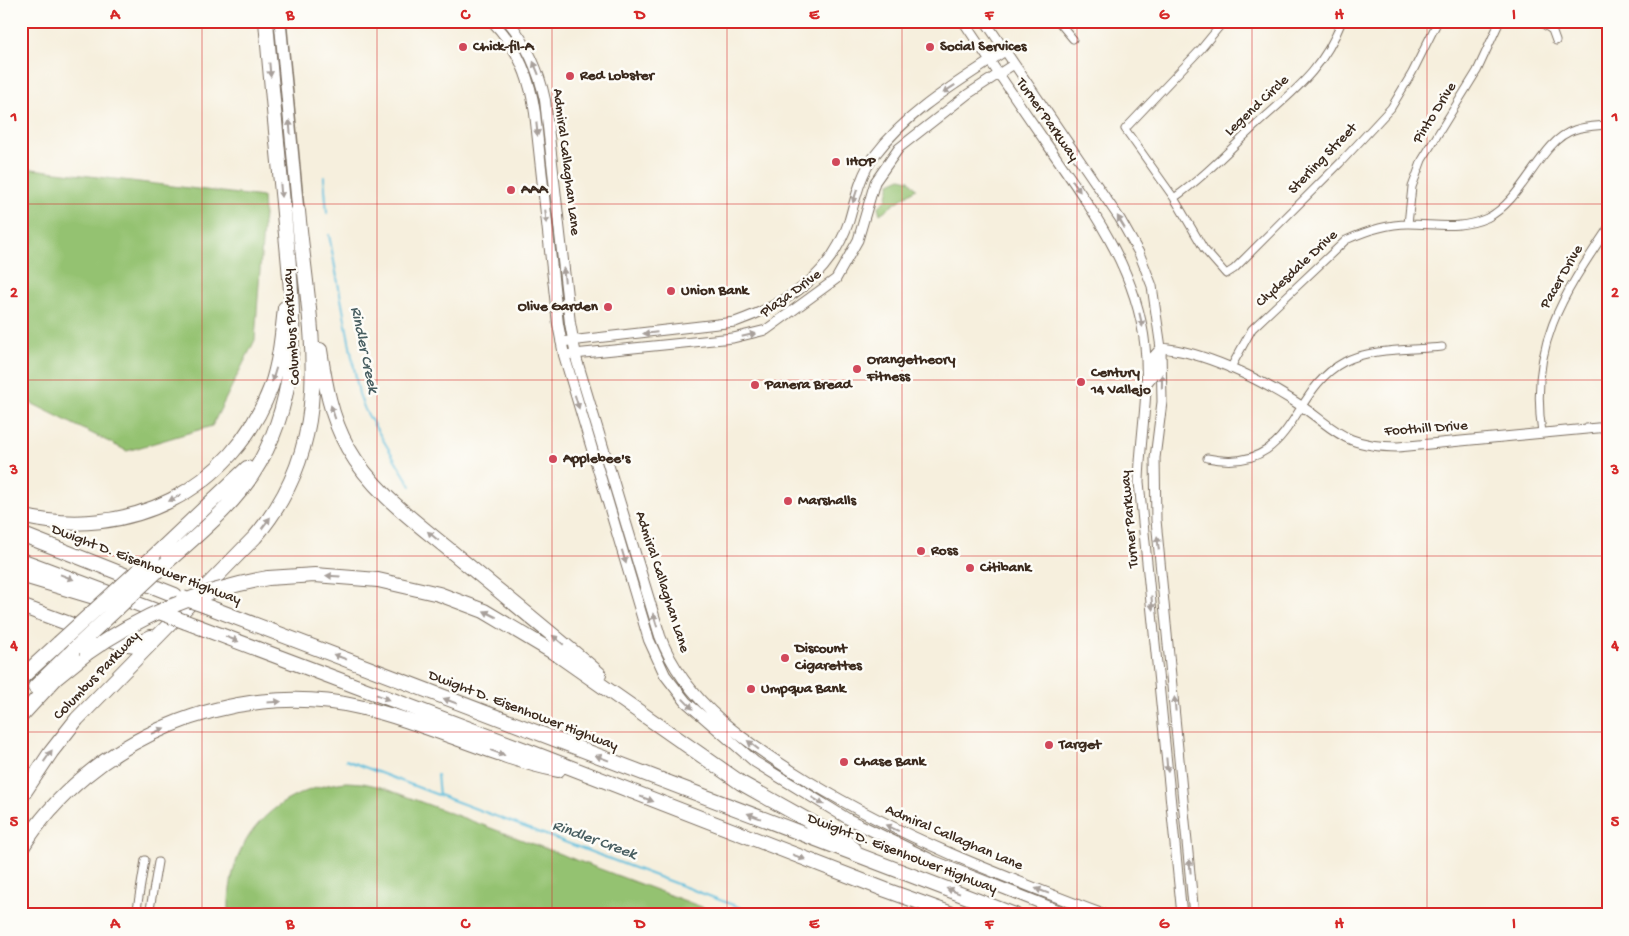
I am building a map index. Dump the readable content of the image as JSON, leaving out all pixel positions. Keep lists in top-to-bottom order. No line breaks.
{"streets":{"highway":["Columbus Parkway","Dwight D. Eisenhower Highway"],"main road":["Admiral Callaghan Lane"],"street":["Legend Circle","Pinto Drive","Turner Parkway","Sterling Street","Clydesdale Drive","Pacer Drive","Plaza Drive","Foothill Drive"]},"crossings":[["Legend Circle","Sterling Street"],["Pinto Drive","Clydesdale Drive"],["Turner Parkway","Plaza Drive"],["Turner Parkway","Foothill Drive"],["Admiral Callaghan Lane","Plaza Drive"],["Clydesdale Drive","Foothill Drive"],["Pacer Drive","Foothill Drive"]],"water":["Rindler Creek"],"places":["Chick-fil-A","Social Services","Red Lobster","IHOP","AAA","Union Bank","Olive Garden","Orangetheory Fitness","Century 14 Vallejo","Panera Bread","Applebee's","Marshalls","Ross","Citibank","Discount Cigarettes","Umpqua Bank","Target","Chase Bank"],"grid":{"columns":["A","B","C","D","E","F","G","H","I"],"rows":["1","2","3","4","5"]}}
